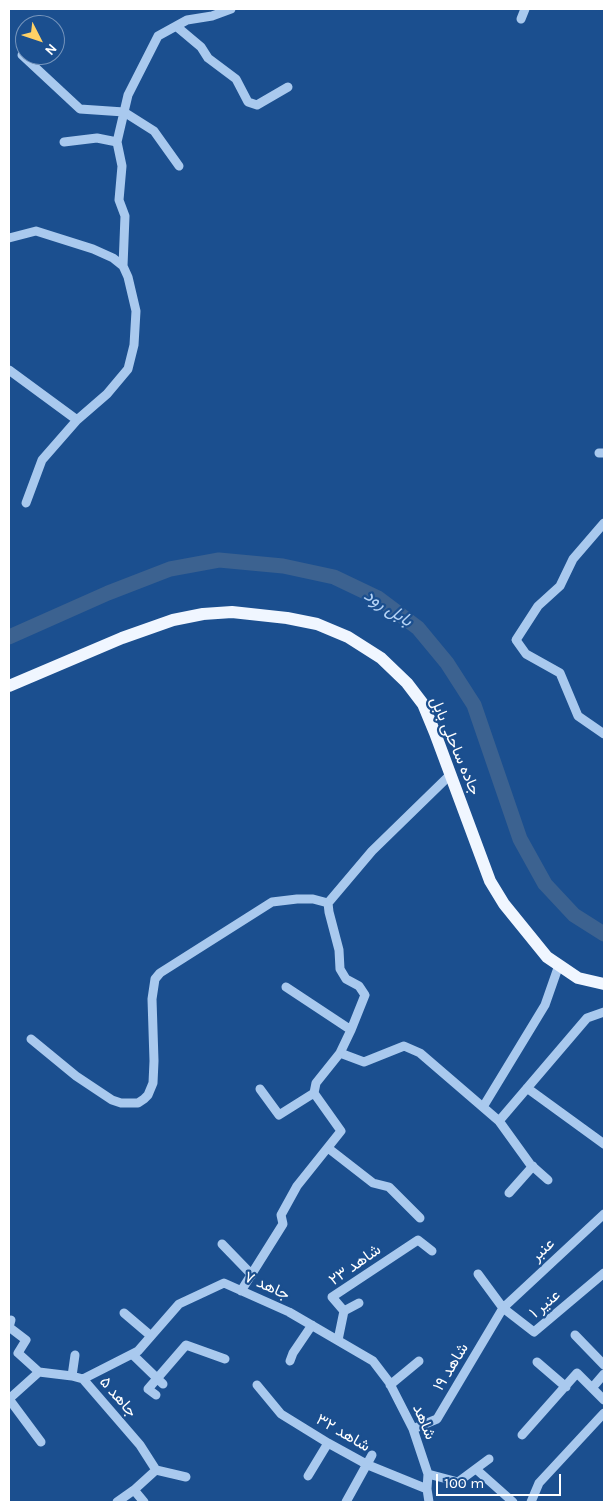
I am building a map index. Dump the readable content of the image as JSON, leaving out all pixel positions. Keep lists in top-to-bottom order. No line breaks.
{"streets":{"main road":["جاده ساحلی بابل"],"street":["عنبر","شاهد ۲۳","جاهد ۷","عنیر ۱","شاهد ۱۹","جاهد ۵","شاهد","شاهد ۳۲"]},"crossings":[["عنبر","عنیر ۱"],["عنبر","شاهد ۱۹"],["شاهد ۲۳","جاهد ۷"],["جاهد ۷","جاهد ۵"],["جاهد ۷","شاهد"],["عنیر ۱","شاهد ۱۹"],["شاهد ۱۹","شاهد"],["شاهد","شاهد ۳۲"]],"water":["بابل رود"],"scale_bar":"100 m","north":"bottom right"}
